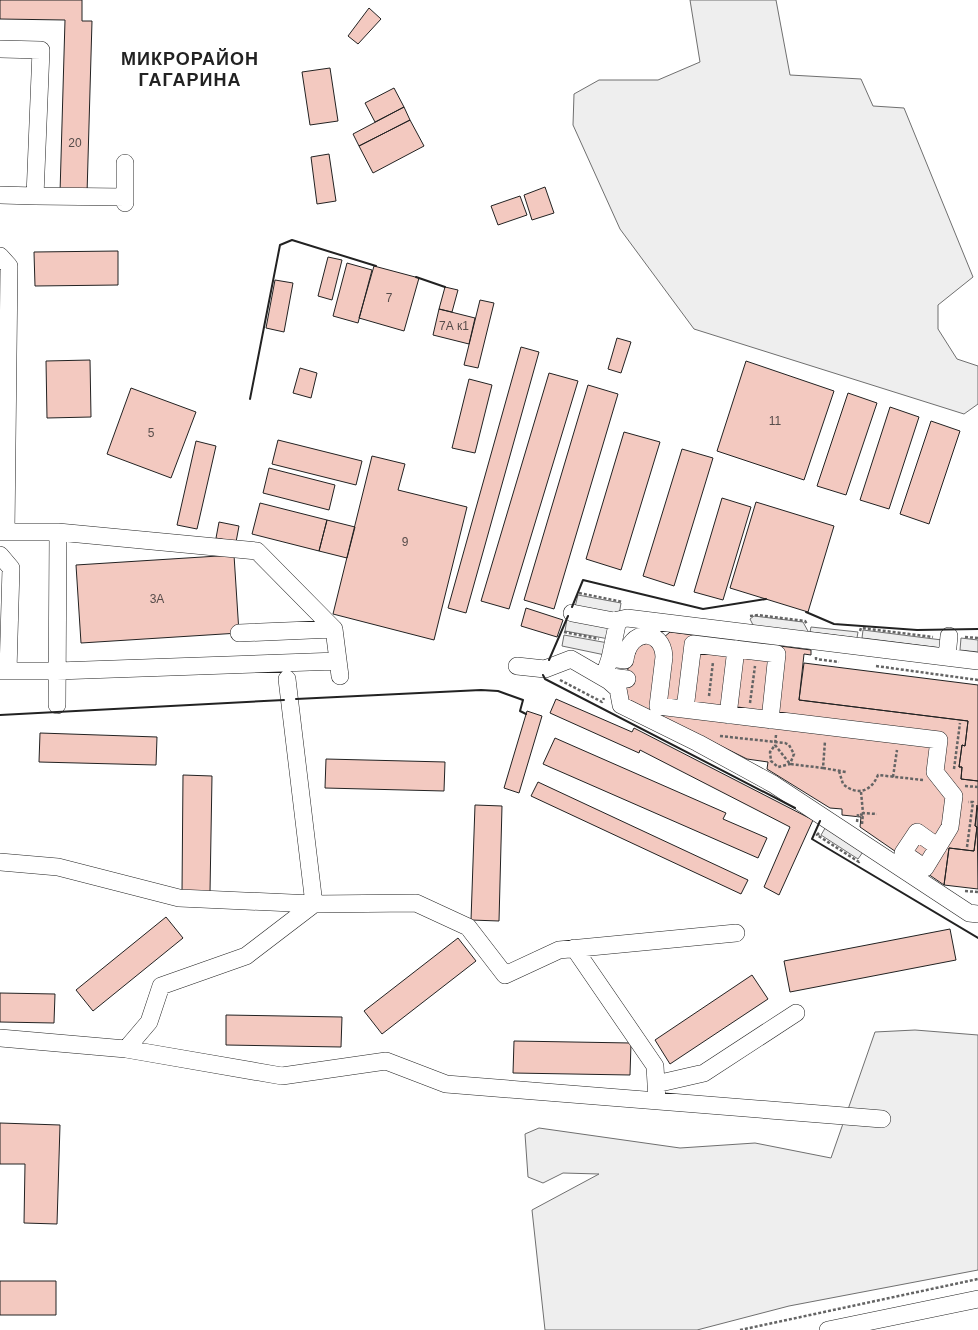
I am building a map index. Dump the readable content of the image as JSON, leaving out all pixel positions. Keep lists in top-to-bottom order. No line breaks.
{"districts":["МИКРОРАЙОН ГАГАРИНА"],"house_numbers":["20","7","7А к1","11","5","9","3А"]}
